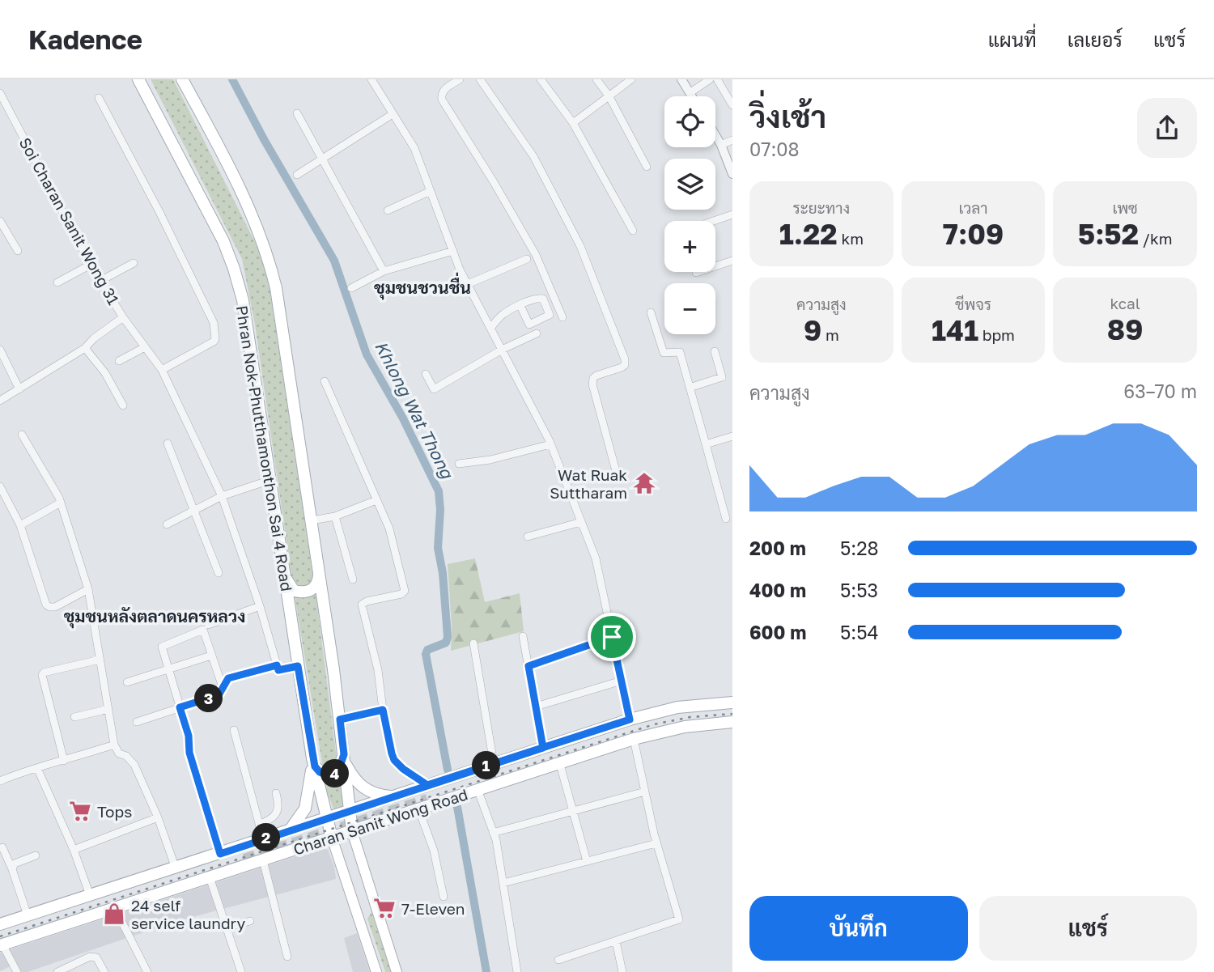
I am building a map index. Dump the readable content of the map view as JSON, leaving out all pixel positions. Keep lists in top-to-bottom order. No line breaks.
{"streets":{"main road":["Phran Nok-Phutthamonthon Sai 4 Road","Charan Sanit Wong Road"],"street":["Soi Charan Sanit Wong 31"]},"crossings":[["Phran Nok-Phutthamonthon Sai 4 Road","Charan Sanit Wong Road"]],"districts":["ชุมชนชวนชื่น","ชุมชนหลังตลาดนครหลวง"],"water":["Khlong Wat Thong"],"places":{"temple":["Wat Ruak Suttharam"],"supermarket":["Tops","7-Eleven"],"shop":["24 self service laundry"]},"page":{"header":"Kadence","nav":["แผนที่","เลเยอร์","แชร์"],"heading":["วิ่งเช้า","07:08"],"map_buttons":["+","−"],"stats":[["ระยะทาง","1.22 km"],["เวลา","7:09"],["เพซ","5:52 /km"],["ความสูง","9 m"],["ชีพจร","141 bpm"],["kcal","89"]],"chart":["ความสูง","63–70 m"],"list":[{"name":"200 m","note":"5:28"},{"name":"400 m","note":"5:53"},{"name":"600 m","note":"5:54"}],"pins":["3","1","4","2"],"buttons":["บันทึก","แชร์"]}}
